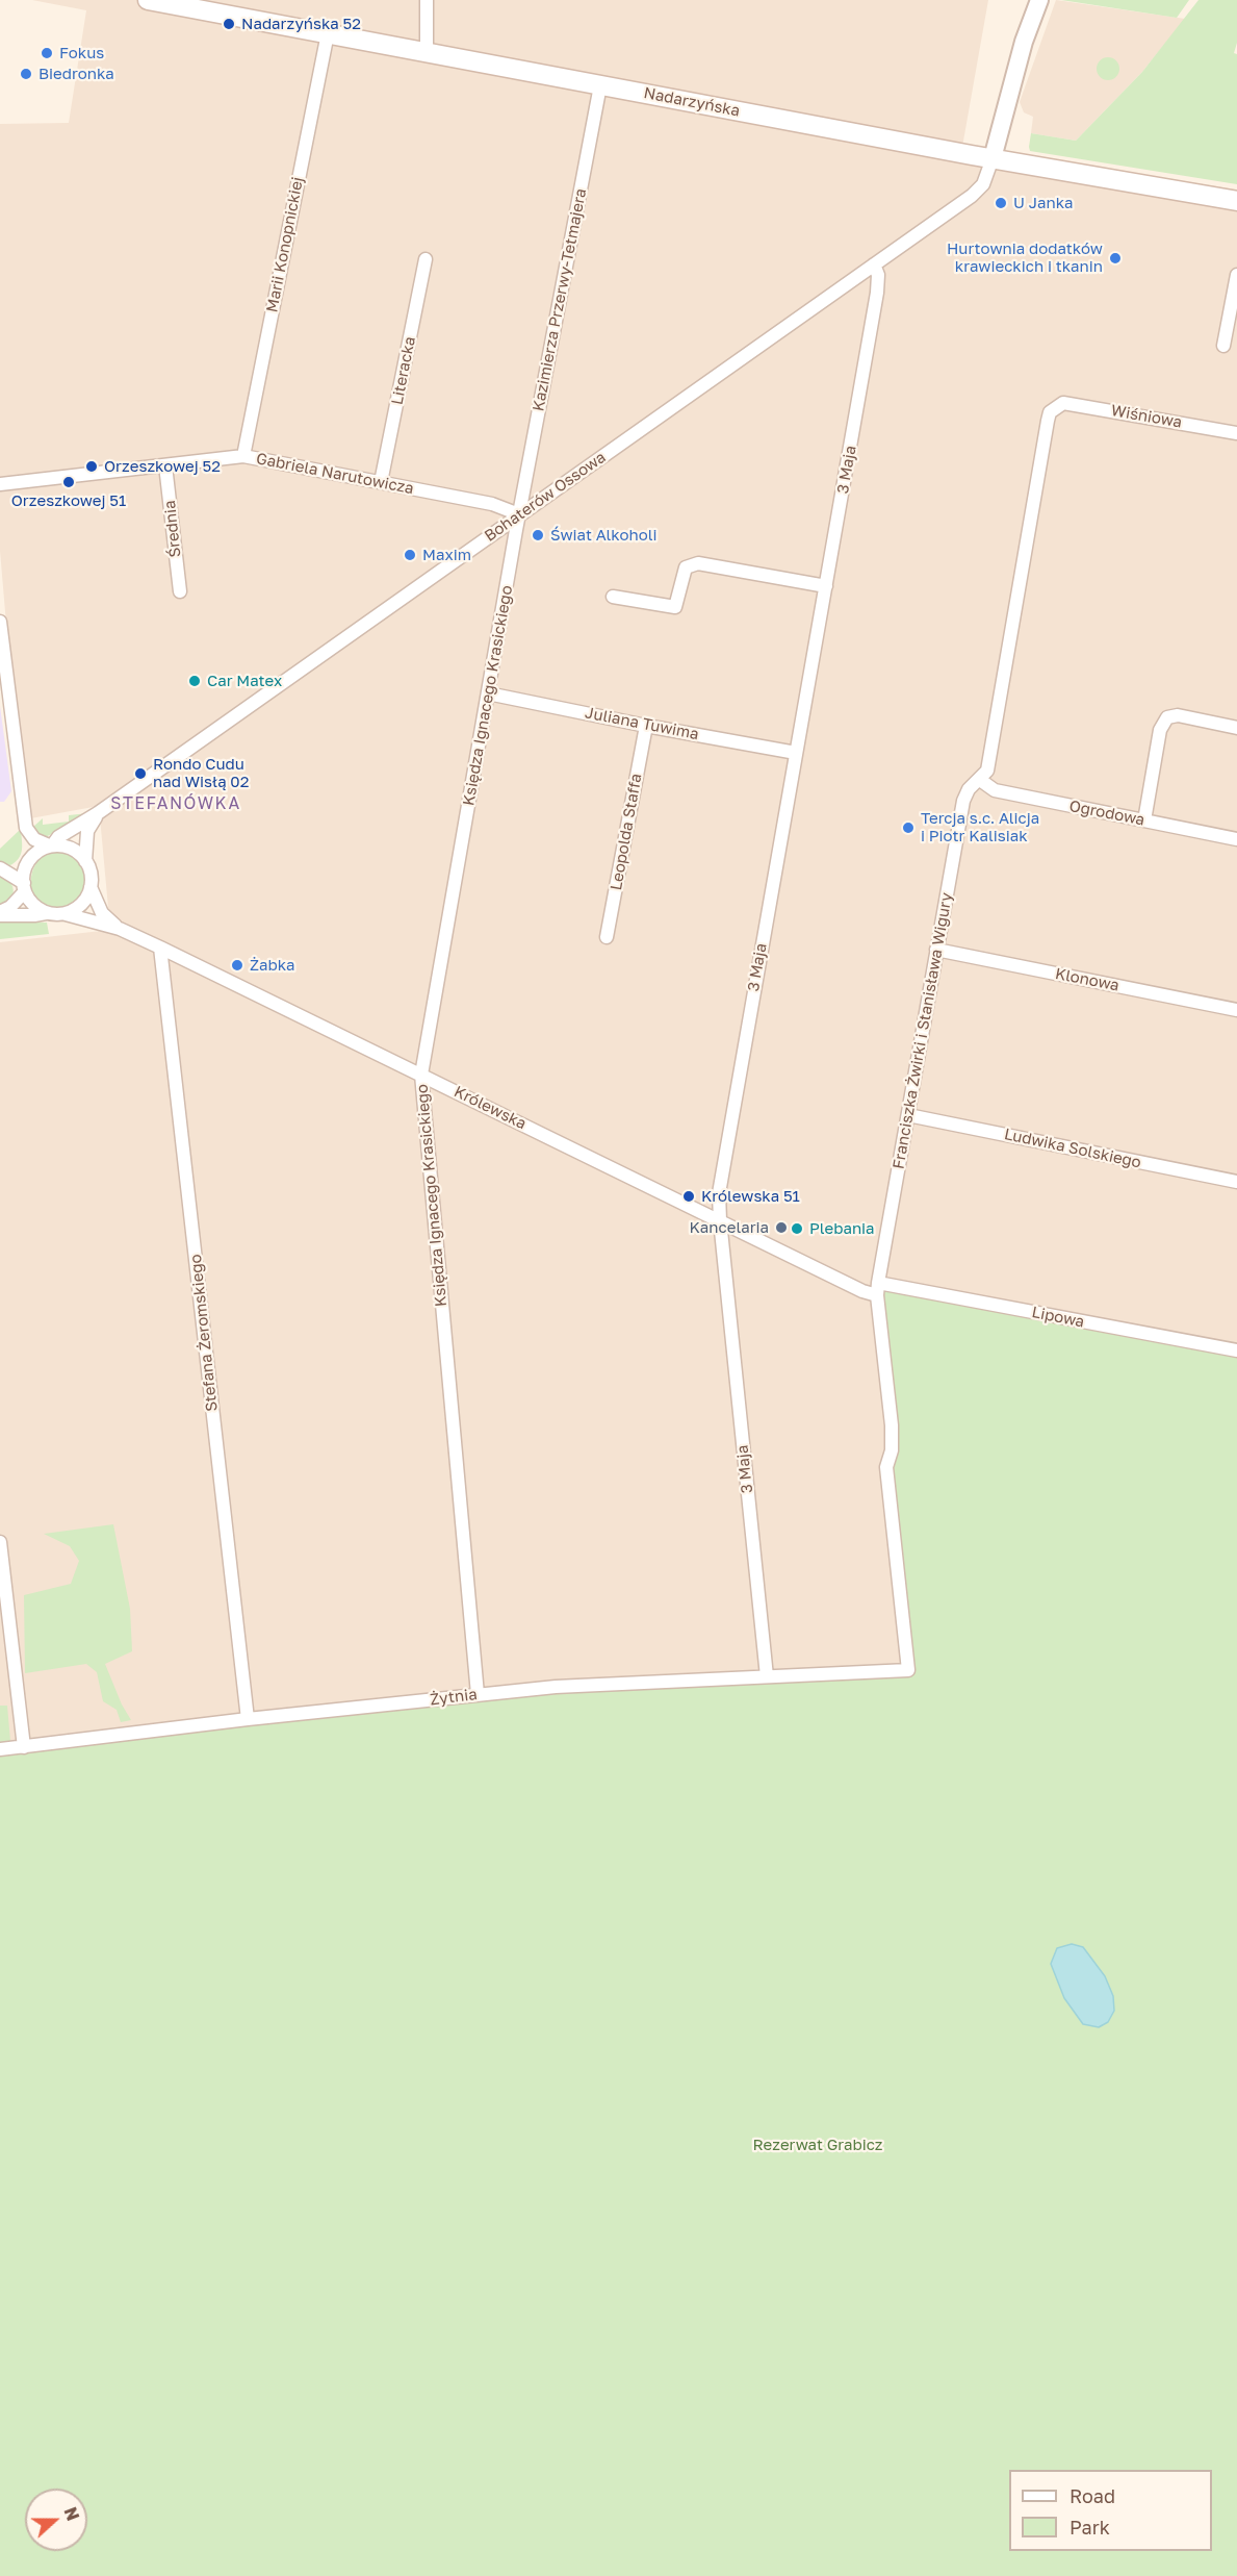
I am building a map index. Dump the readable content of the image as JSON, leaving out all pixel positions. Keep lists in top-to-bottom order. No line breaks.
{"streets":{"main road":["Nadarzyńska"],"street":["Marii Konopnickiej","Kazimierza Przerwy-Tetmajera","Literacka","Wiśniowa","3 Maja","Gabriela Narutowicza","Bohaterów Ossowa","Średnia","Księdza Ignacego Krasickiego","Juliana Tuwima","Ogrodowa","Leopolda Staffa","Klonowa","Franciszka Żwirki i Stanisława Wigury","Królewska","Ludwika Solskiego","Lipowa","Stefana Żeromskiego","Żytnia"]},"crossings":[["Nadarzyńska","Marii Konopnickiej"],["Nadarzyńska","Kazimierza Przerwy-Tetmajera"],["Nadarzyńska","Bohaterów Ossowa"],["Marii Konopnickiej","Gabriela Narutowicza"],["Kazimierza Przerwy-Tetmajera","Gabriela Narutowicza"],["Kazimierza Przerwy-Tetmajera","Bohaterów Ossowa"],["Kazimierza Przerwy-Tetmajera","Księdza Ignacego Krasickiego"],["Literacka","Gabriela Narutowicza"],["Wiśniowa","Franciszka Żwirki i Stanisława Wigury"],["3 Maja","Bohaterów Ossowa"],["3 Maja","Juliana Tuwima"],["3 Maja","Królewska"],["3 Maja","Żytnia"],["Gabriela Narutowicza","Bohaterów Ossowa"],["Gabriela Narutowicza","Średnia"],["Gabriela Narutowicza","Księdza Ignacego Krasickiego"],["Bohaterów Ossowa","Księdza Ignacego Krasickiego"],["Bohaterów Ossowa","Królewska"],["Księdza Ignacego Krasickiego","Juliana Tuwima"],["Księdza Ignacego Krasickiego","Królewska"],["Księdza Ignacego Krasickiego","Żytnia"],["Juliana Tuwima","Leopolda Staffa"],["Ogrodowa","Franciszka Żwirki i Stanisława Wigury"],["Klonowa","Franciszka Żwirki i Stanisława Wigury"],["Franciszka Żwirki i Stanisława Wigury","Królewska"],["Franciszka Żwirki i Stanisława Wigury","Ludwika Solskiego"],["Franciszka Żwirki i Stanisława Wigury","Lipowa"],["Franciszka Żwirki i Stanisława Wigury","Żytnia"],["Królewska","Lipowa"],["Królewska","Stefana Żeromskiego"],["Stefana Żeromskiego","Żytnia"]],"districts":["STEFANÓWKA"],"parks":["Rezerwat Grabicz"],"places":["Nadarzyńska 52","Fokus","Biedronka","U Janka","Hurtownia dodatków krawieckich i tkanin","Orzeszkowej 52","Orzeszkowej 51","Świat Alkoholi","Maxim","Car Matex","Rondo Cudu nad Wisłą 02","Tercja s.c. Alicja i Piotr Kalisiak","Żabka","Królewska 51","Kancelaria","Plebania"],"legend":["Road","Park"],"north":"right"}
